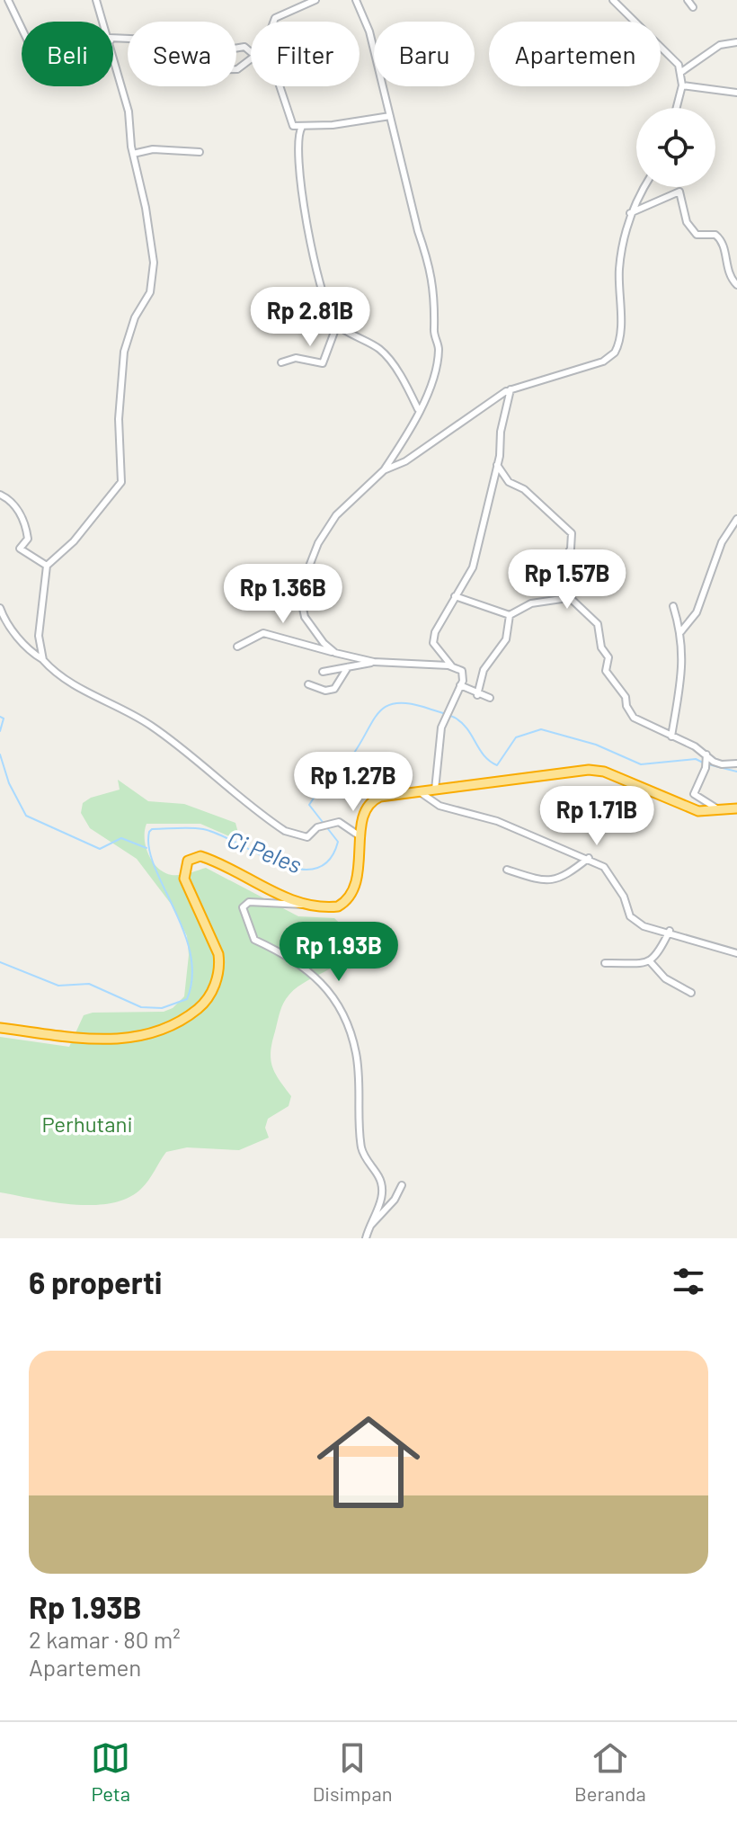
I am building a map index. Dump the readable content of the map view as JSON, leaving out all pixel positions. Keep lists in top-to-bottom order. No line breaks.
{"water":["Ci Peles"],"parks":["Perhutani"],"page":{"chip":["Beli","Sewa","Filter","Baru","Apartemen"],"price":["Rp 2.81B","Rp 1.57B","Rp 1.36B","Rp 1.27B","Rp 1.71B","Rp 1.93B"],"heading":"6 properti","list":[{"name":"Rp 1.93B","note":"2 kamar · 80 m² · Apartemen"}],"tabs":["Peta","Disimpan","Beranda"]}}
